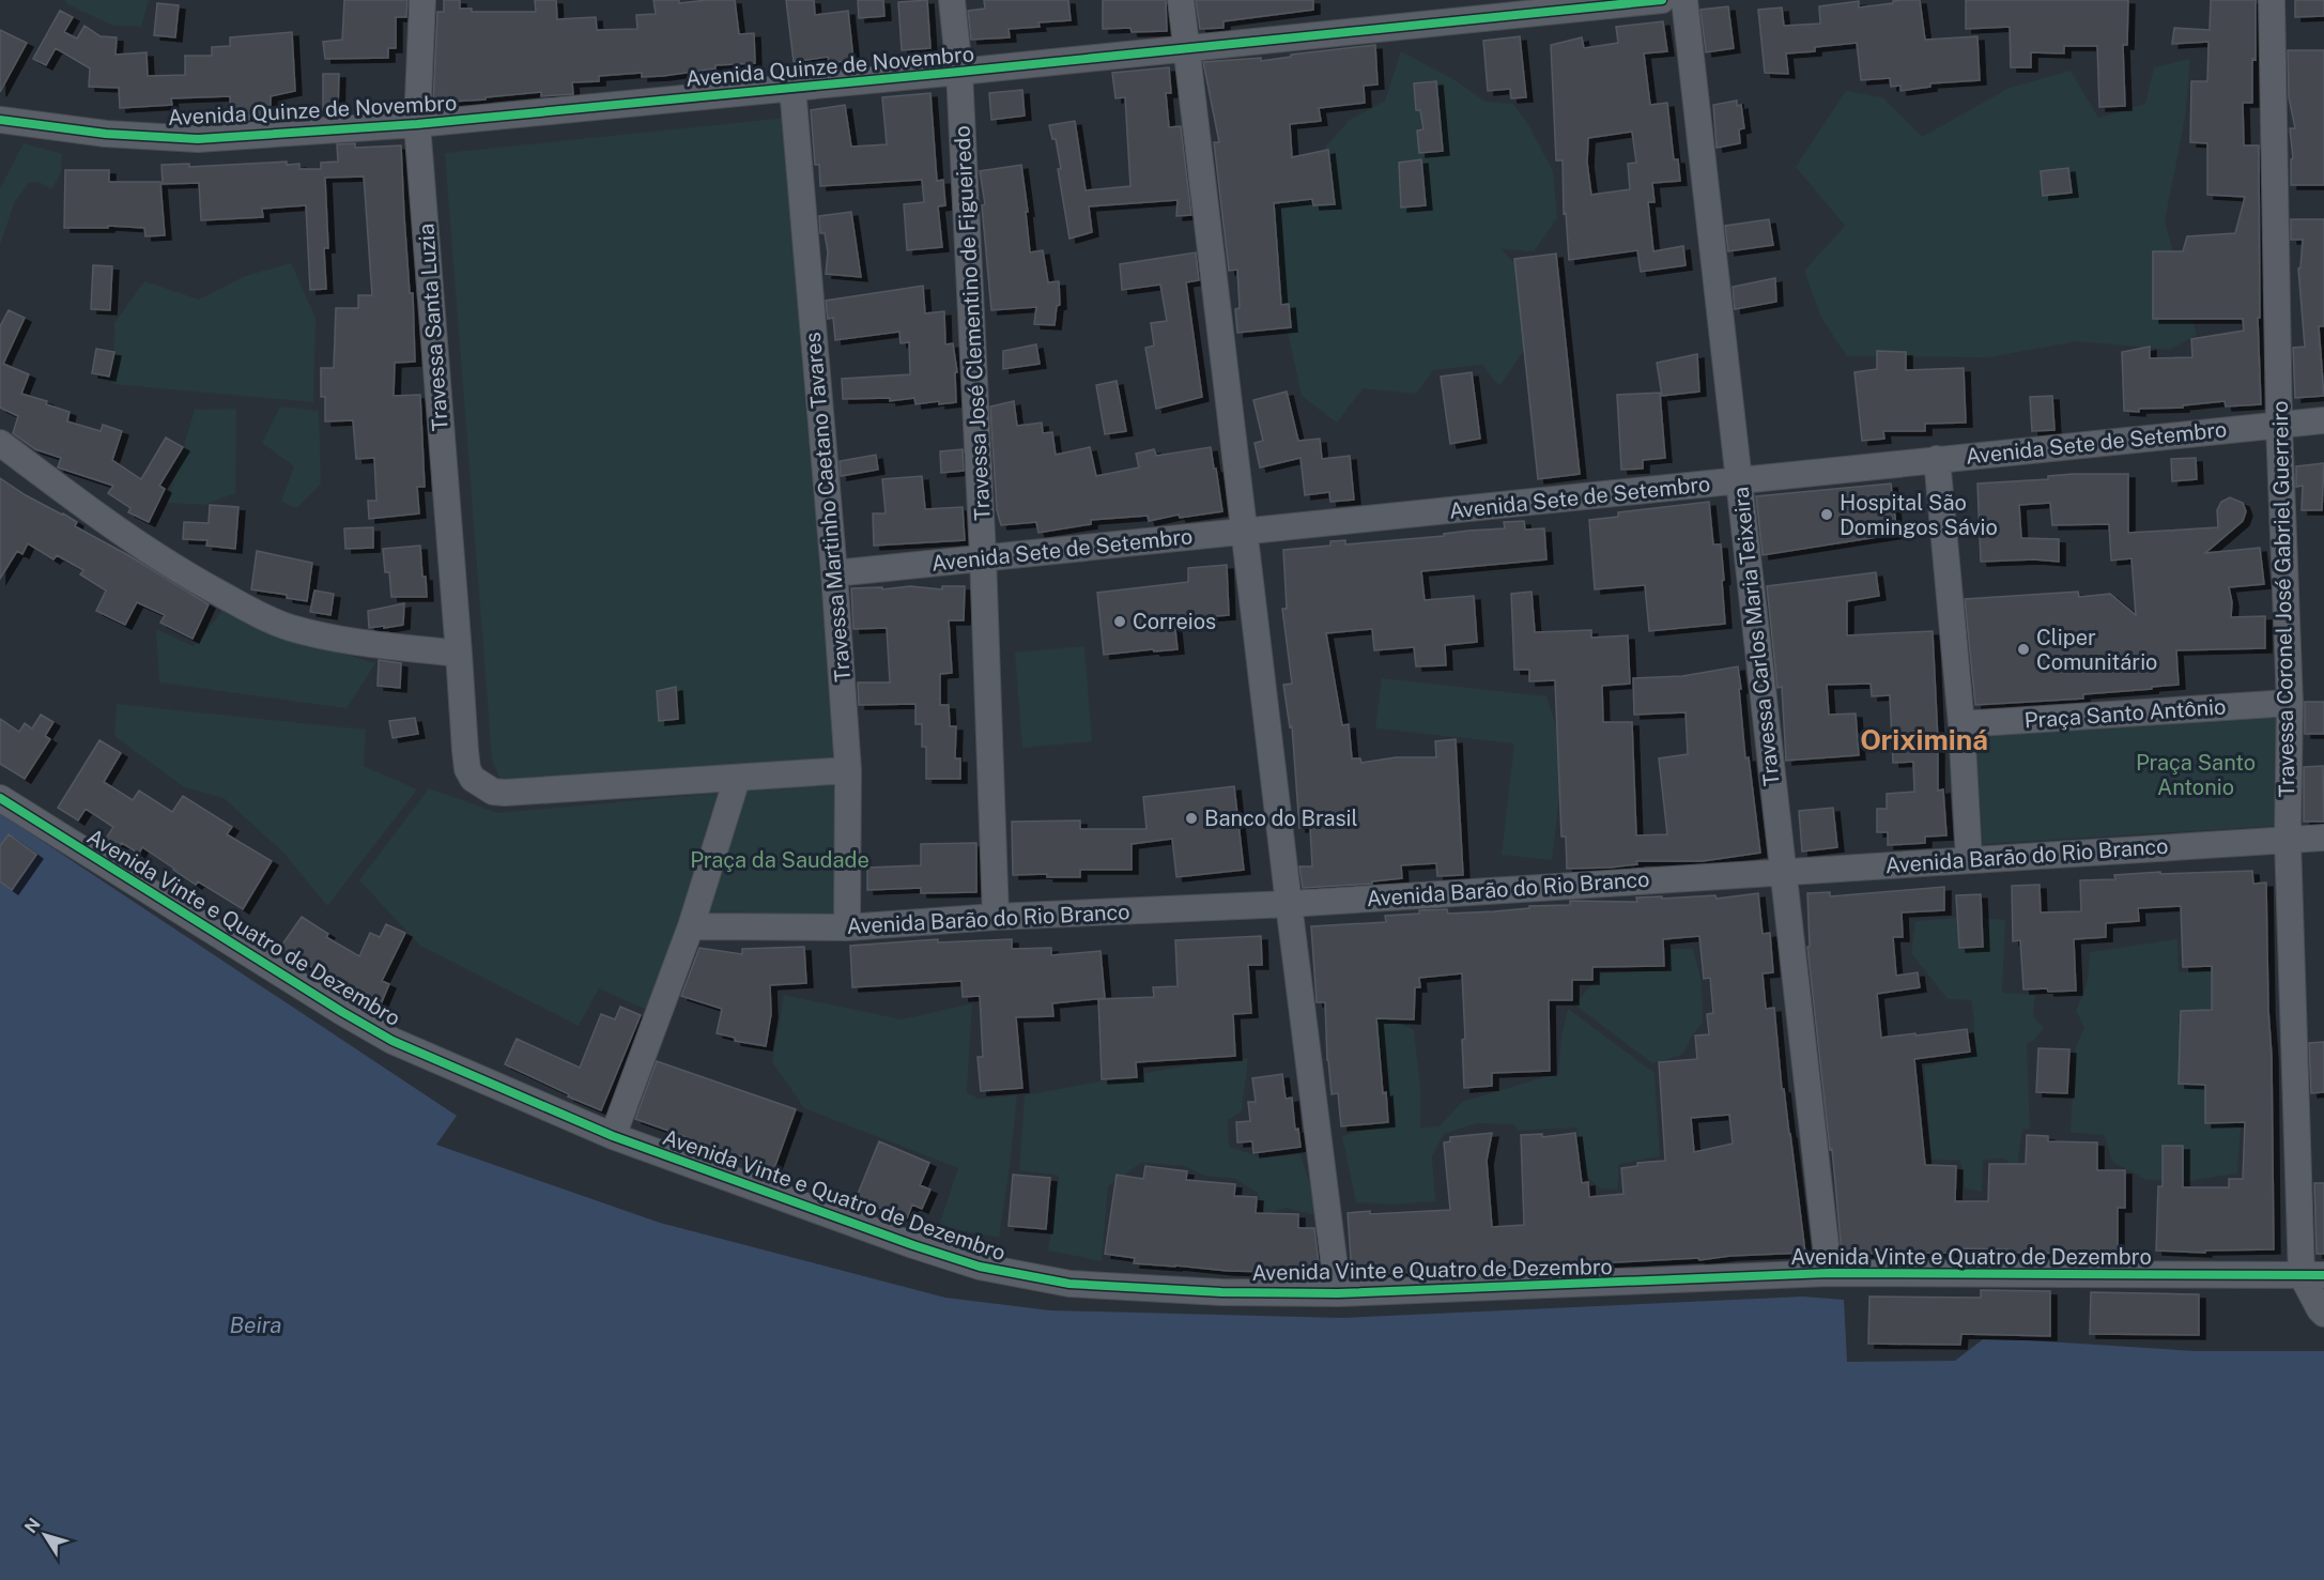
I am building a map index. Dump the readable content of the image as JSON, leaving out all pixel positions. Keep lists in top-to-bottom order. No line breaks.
{"streets":{"street":["Avenida Quinze de Novembro","Travessa José Clementino de Figueiredo","Travessa Santa Luzia","Avenida Sete de Setembro","Travessa Martinho Caetano Tavares","Travessa Coronel José Gabriel Guerreiro","Travessa Carlos Maria Teixeira","Praça Santo Antônio","Avenida Barão do Rio Branco","Avenida Vinte e Quatro de Dezembro"]},"crossings":[["Avenida Quinze de Novembro","Travessa José Clementino de Figueiredo"],["Avenida Quinze de Novembro","Travessa Santa Luzia"],["Avenida Quinze de Novembro","Travessa Martinho Caetano Tavares"],["Travessa José Clementino de Figueiredo","Avenida Sete de Setembro"],["Travessa José Clementino de Figueiredo","Avenida Barão do Rio Branco"],["Avenida Sete de Setembro","Travessa Martinho Caetano Tavares"],["Avenida Sete de Setembro","Travessa Coronel José Gabriel Guerreiro"],["Avenida Sete de Setembro","Travessa Carlos Maria Teixeira"],["Travessa Martinho Caetano Tavares","Avenida Barão do Rio Branco"],["Travessa Coronel José Gabriel Guerreiro","Praça Santo Antônio"],["Travessa Coronel José Gabriel Guerreiro","Avenida Barão do Rio Branco"],["Travessa Coronel José Gabriel Guerreiro","Avenida Vinte e Quatro de Dezembro"],["Travessa Carlos Maria Teixeira","Avenida Barão do Rio Branco"],["Travessa Carlos Maria Teixeira","Avenida Vinte e Quatro de Dezembro"]],"districts":["Oriximiná"],"water":["Beira"],"parks":["Praça Santo Antonio","Praça da Saudade"],"places":["Hospital São Domingos Sávio","Correios","Cliper Comunitário","Banco do Brasil"],"north":"top left"}
